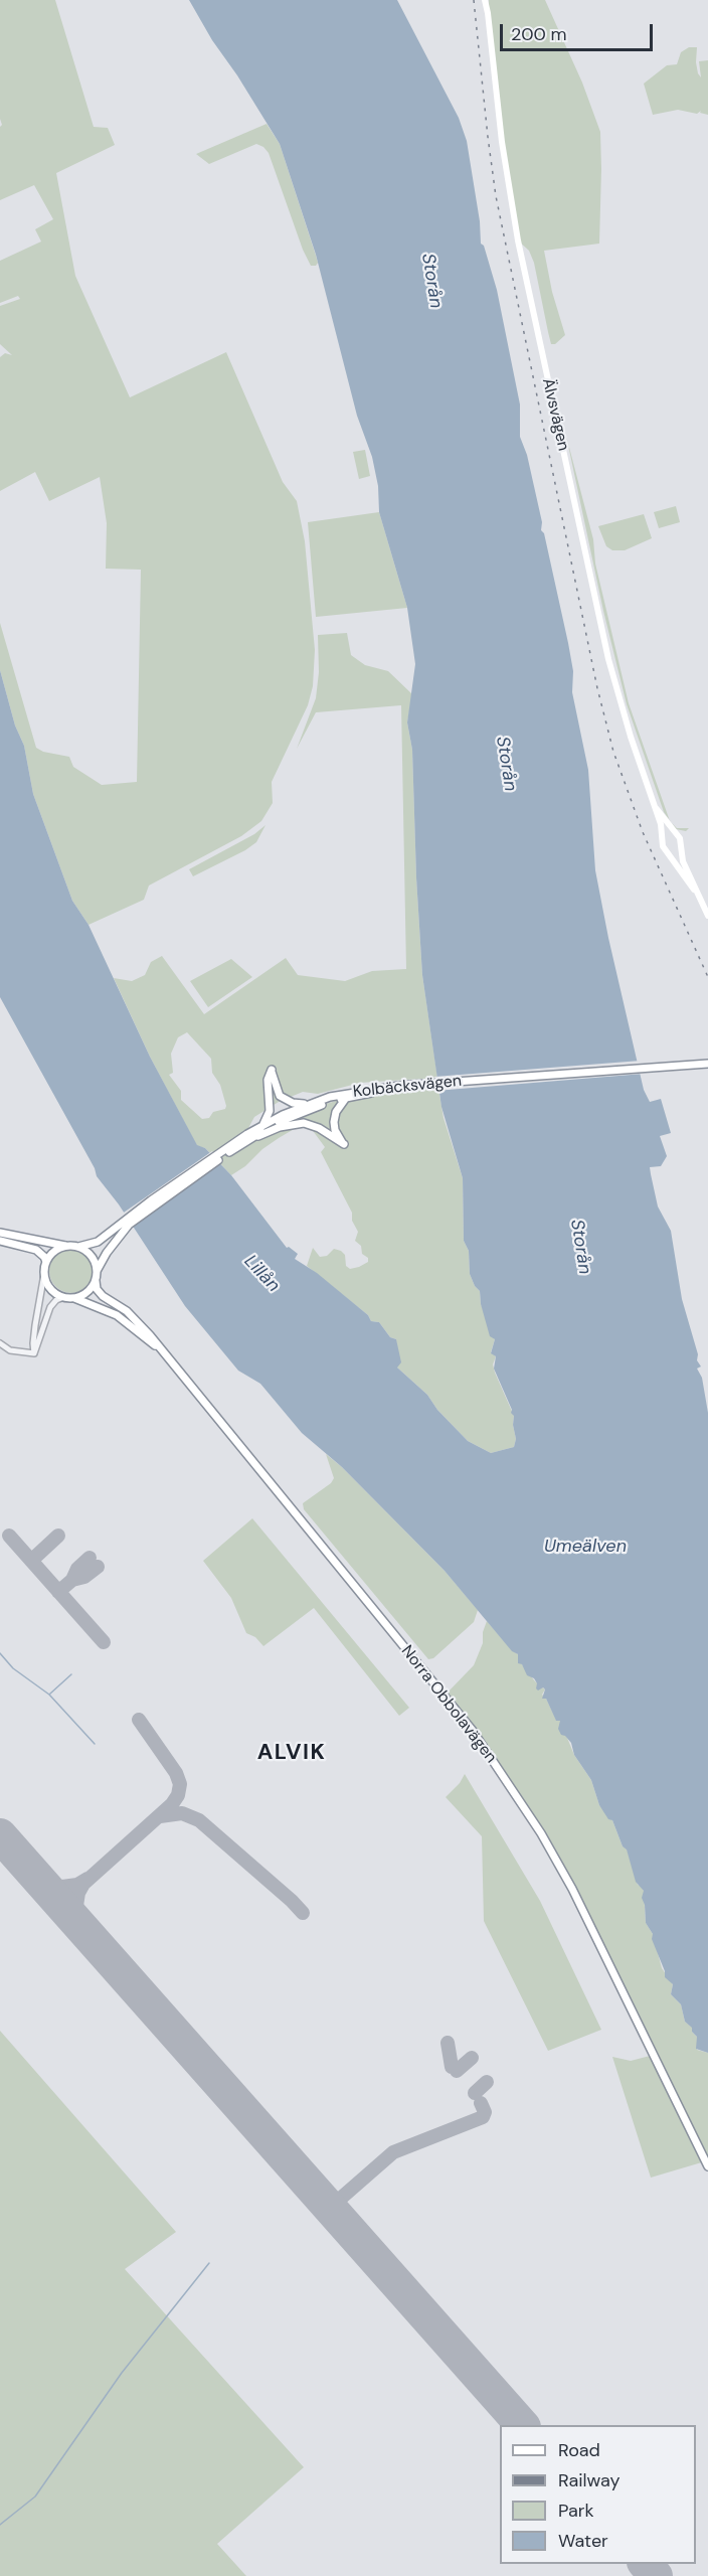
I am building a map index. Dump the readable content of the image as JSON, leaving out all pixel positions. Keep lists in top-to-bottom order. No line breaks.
{"streets":{"highway":["Kolbäcksvägen","Norra Obbolavägen"],"main road":["Älvsvägen"]},"crossings":[["Kolbäcksvägen","Norra Obbolavägen"]],"districts":["ALVIK"],"water":["Storån","Lillån","Umeälven"],"legend":["Road","Railway","Park","Water"],"scale_bar":"200 m"}
